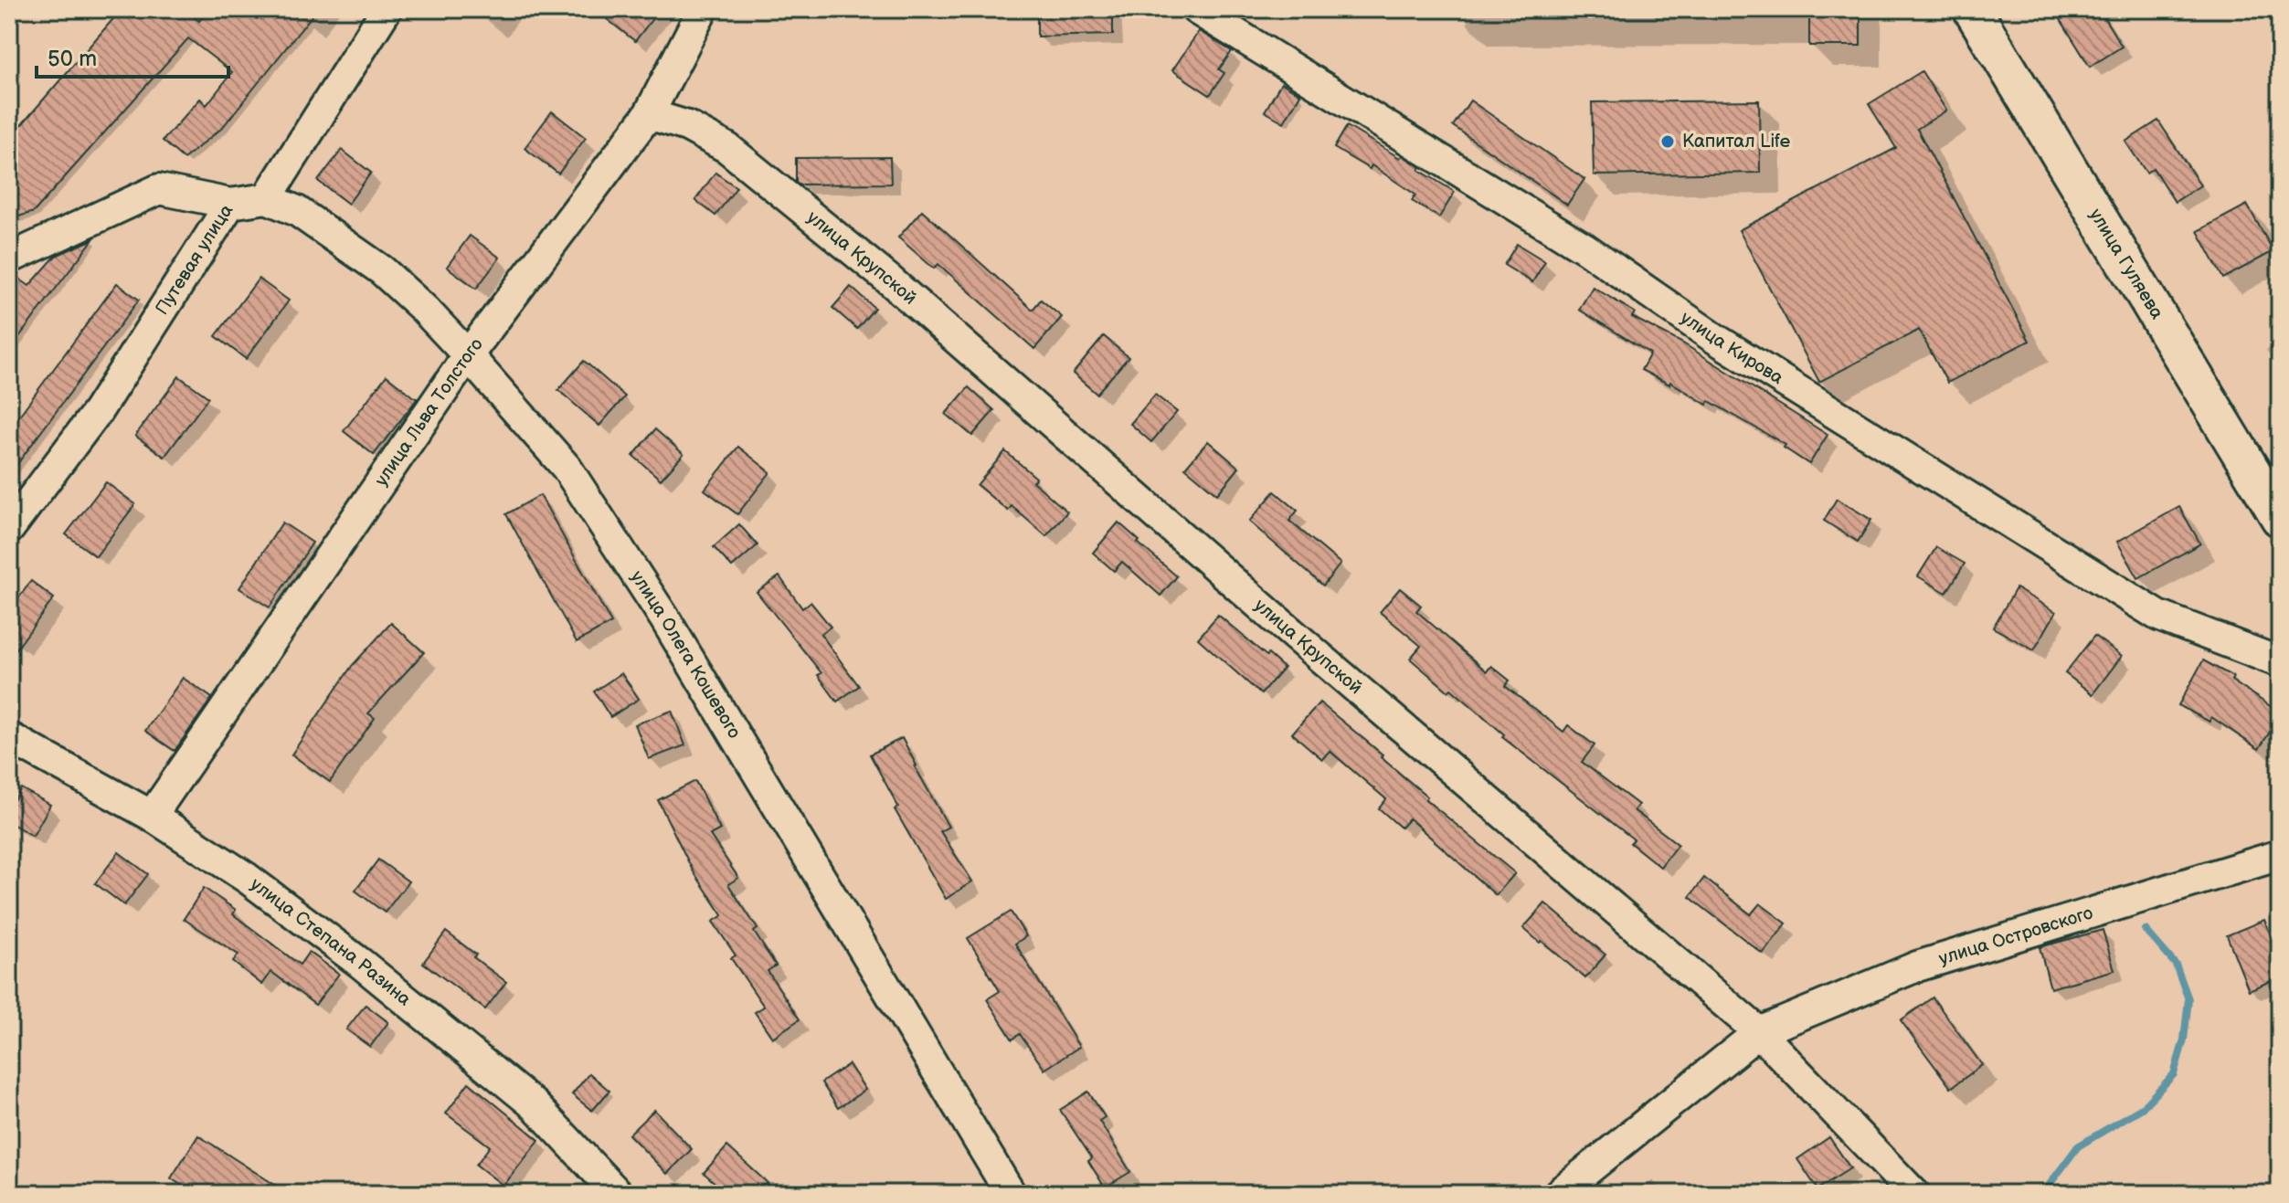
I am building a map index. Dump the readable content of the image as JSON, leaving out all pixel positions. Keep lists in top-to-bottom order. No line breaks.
{"streets":{"main road":["улица Гуляева"],"street":["улица Крупской","Путевая улица","улица Кирова","улица Льва Толстого","улица Олега Кошевого","улица Островского","улица Степана Разина"]},"crossings":[["улица Крупской","улица Льва Толстого"],["улица Крупской","улица Островского"],["Путевая улица","улица Олега Кошевого"],["улица Льва Толстого","улица Олега Кошевого"],["улица Льва Толстого","улица Степана Разина"]],"places":["Капитал Life"],"scale_bar":"50 m"}
